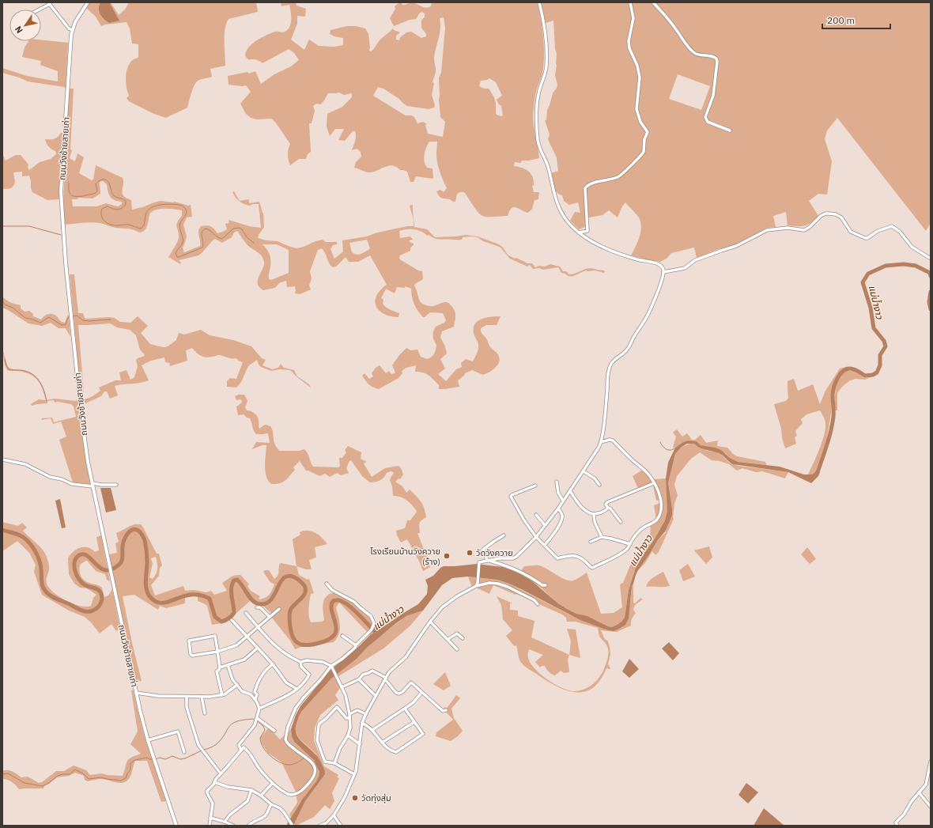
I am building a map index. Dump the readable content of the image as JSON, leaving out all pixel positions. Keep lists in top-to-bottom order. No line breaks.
{"streets":{"main road":["ถนนวังซ้ายสายเก่า"]},"water":["แม่น้ำงาว"],"places":["วัดวังควาย","โรงเรียนบ้านวังควาย (ร้าง)","วัดทุ่งสุ่ม"],"scale_bar":"200 m","north":"bottom left"}
